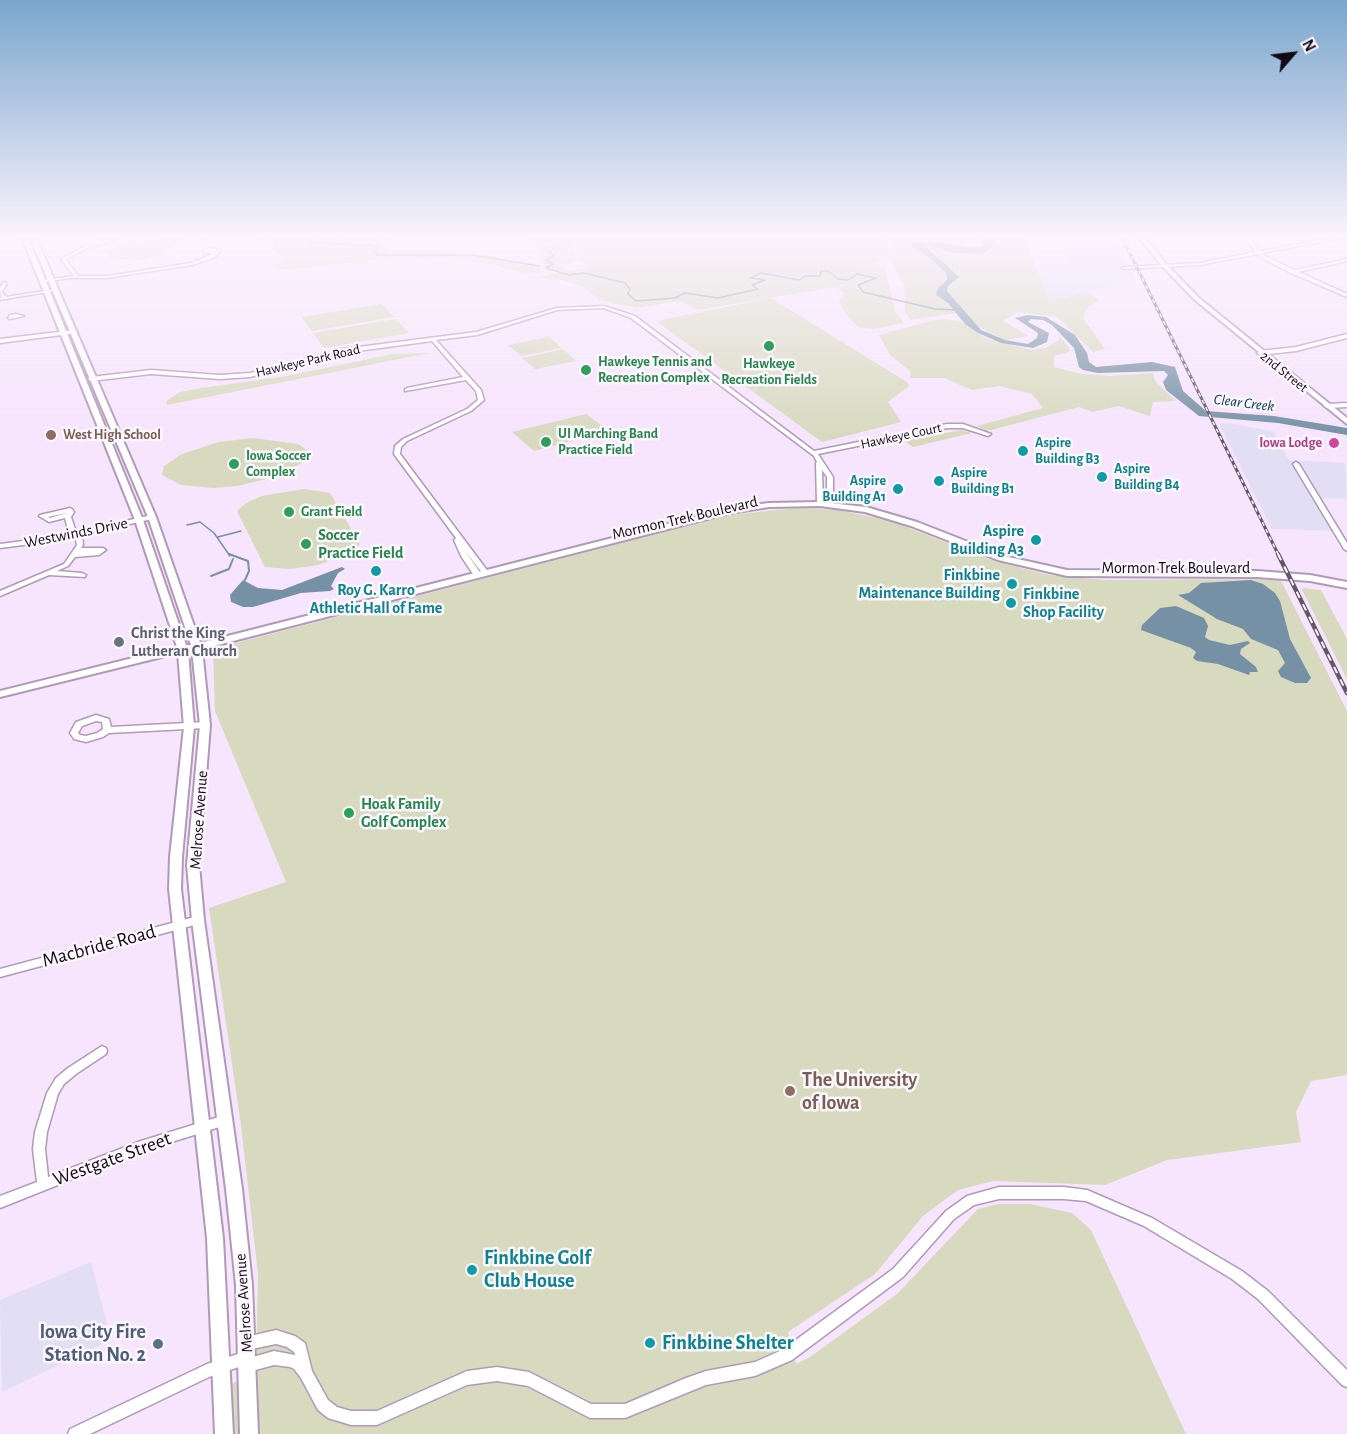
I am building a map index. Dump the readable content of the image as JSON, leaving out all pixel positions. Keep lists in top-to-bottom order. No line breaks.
{"streets":{"main road":["2nd Street","Mormon Trek Boulevard","Melrose Avenue"],"street":["Hawkeye Park Road","Hawkeye Court","Westwinds Drive","Macbride Road","Westgate Street"]},"crossings":[["Hawkeye Park Road","Hawkeye Court"],["Hawkeye Park Road","Melrose Avenue"],["Mormon Trek Boulevard","Melrose Avenue"],["Westwinds Drive","Melrose Avenue"],["Melrose Avenue","Macbride Road"],["Melrose Avenue","Westgate Street"]],"water":["Clear Creek"],"places":["Hawkeye Recreation Fields","Hawkeye Tennis and Recreation Complex","West High School","UI Marching Band Practice Field","Iowa Lodge","Aspire Building B3","Iowa Soccer Complex","Aspire Building B4","Aspire Building B1","Aspire Building A1","Grant Field","Aspire Building A3","Soccer Practice Field","Roy G. Karro Athletic Hall of Fame","Finkbine Maintenance Building","Finkbine Shop Facility","Christ the King Lutheran Church","Hoak Family Golf Complex","The University of Iowa","Finkbine Golf Club House","Finkbine Shelter","Iowa City Fire Station No. 2"],"north":"top right"}
